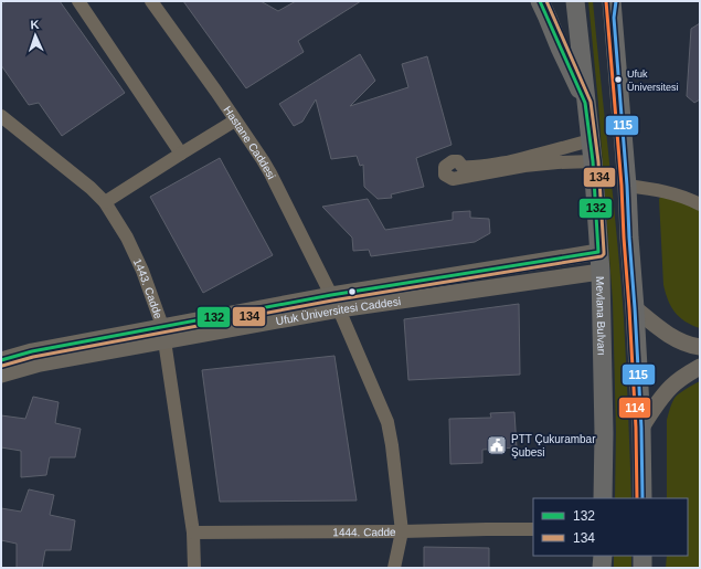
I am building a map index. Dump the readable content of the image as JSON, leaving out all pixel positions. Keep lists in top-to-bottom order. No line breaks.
{"streets":{"highway":["Mevlana Bulvarı"],"main road":["Ufuk Üniversitesi Caddesi"],"street":["Hastane Caddesi","1443. Cadde","1444. Cadde"]},"crossings":[["Hastane Caddesi","Ufuk Üniversitesi Caddesi"],["1443. Cadde","Ufuk Üniversitesi Caddesi"],["1443. Cadde","1444. Cadde"],["Ufuk Üniversitesi Caddesi","Mevlana Bulvarı"]],"places":{"other":["Ufuk Üniversitesi"],"public building":["PTT Çukurambar Şubesi"]},"lines":["transit line 132","transit line 134","transit line 115","transit line 114"],"legend":["132","134"],"north":"top"}
